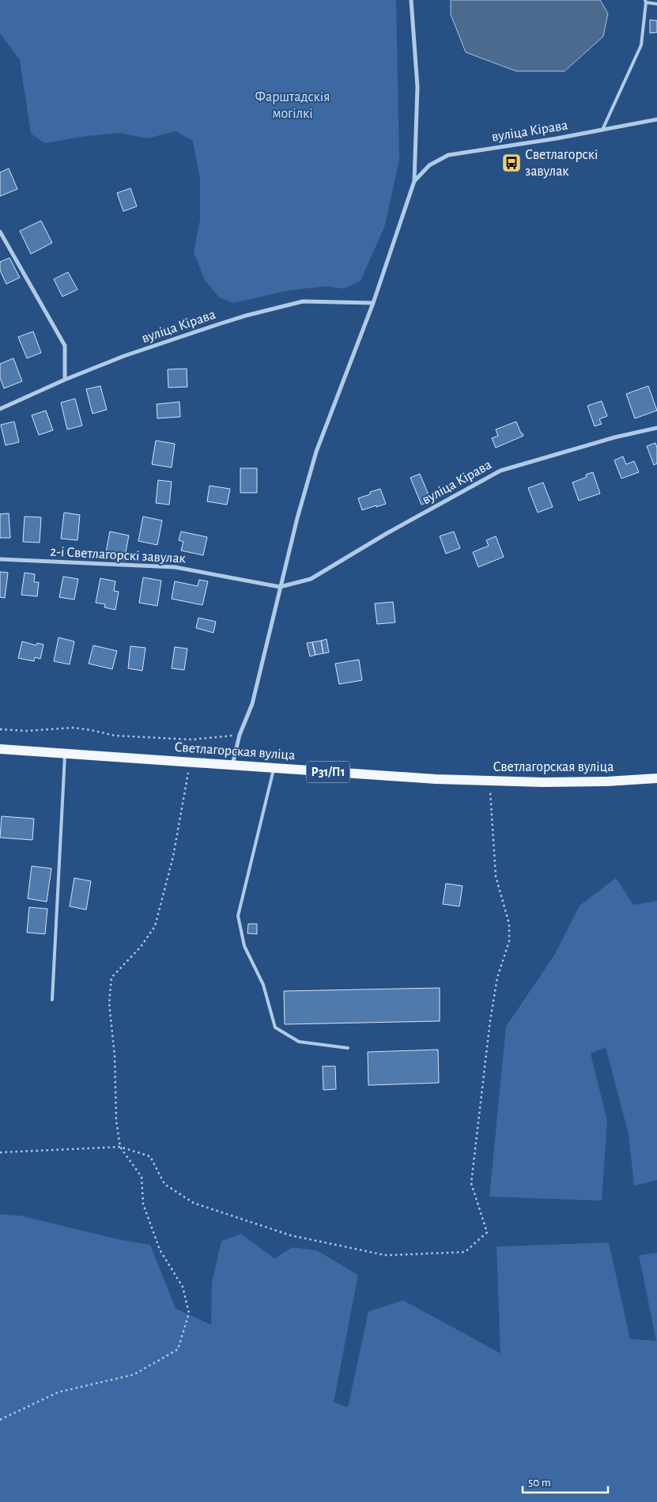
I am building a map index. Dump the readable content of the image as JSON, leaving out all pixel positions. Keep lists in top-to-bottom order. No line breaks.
{"streets":{"main road":["Светлагорская вуліца","Р31/П1"],"street":["вуліца Кірава","2-і Светлагорскі завулак"]},"crossings":[["вуліца Кірава","2-і Светлагорскі завулак"]],"parks":["Фарштадскія могілкі"],"places":{"bus stop":["Светлагорскі завулак"]},"scale_bar":"50 m"}
